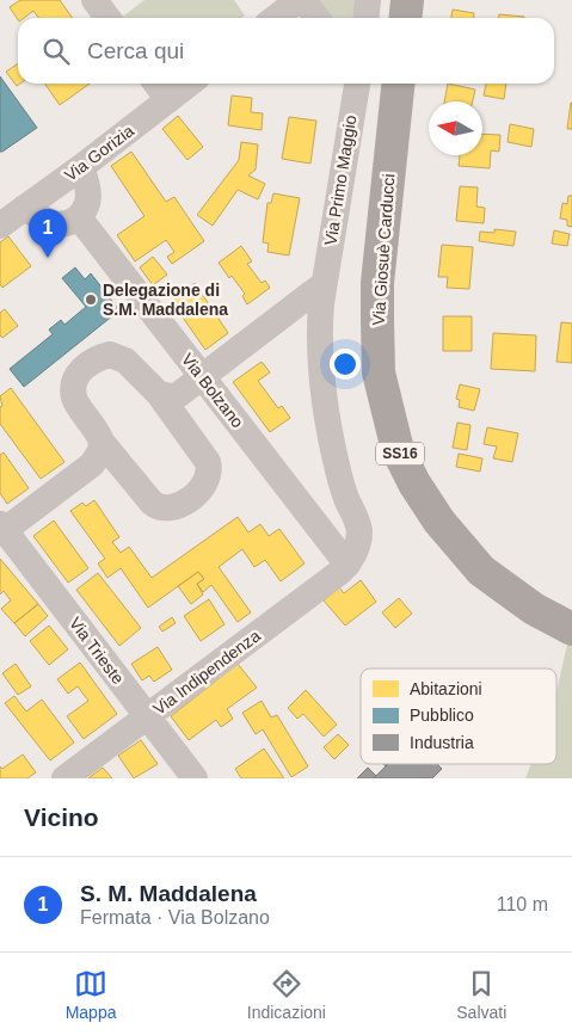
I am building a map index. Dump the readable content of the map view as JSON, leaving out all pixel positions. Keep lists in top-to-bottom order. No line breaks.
{"streets":{"main road":["Via Giosuè Carducci","SS16"],"street":["Via Gorizia","Via Primo Maggio","Via Bolzano","Via Trieste","Via Indipendenza"]},"crossings":[["Via Primo Maggio","Via Bolzano"],["Via Primo Maggio","Via Indipendenza"],["Via Bolzano","Via Indipendenza"],["Via Trieste","Via Indipendenza"]],"places":["Delegazione di S.M. Maddalena"],"legend":["Abitazioni","Pubblico","Industria"],"north":"left","page":{"search":"Cerca qui","pins":"1","heading":"Vicino","list":[{"mark":"1","name":"S. M. Maddalena","note":"Fermata · Via Bolzano","value":"110 m"}],"nav":["Mappa","Indicazioni","Salvati"]}}
